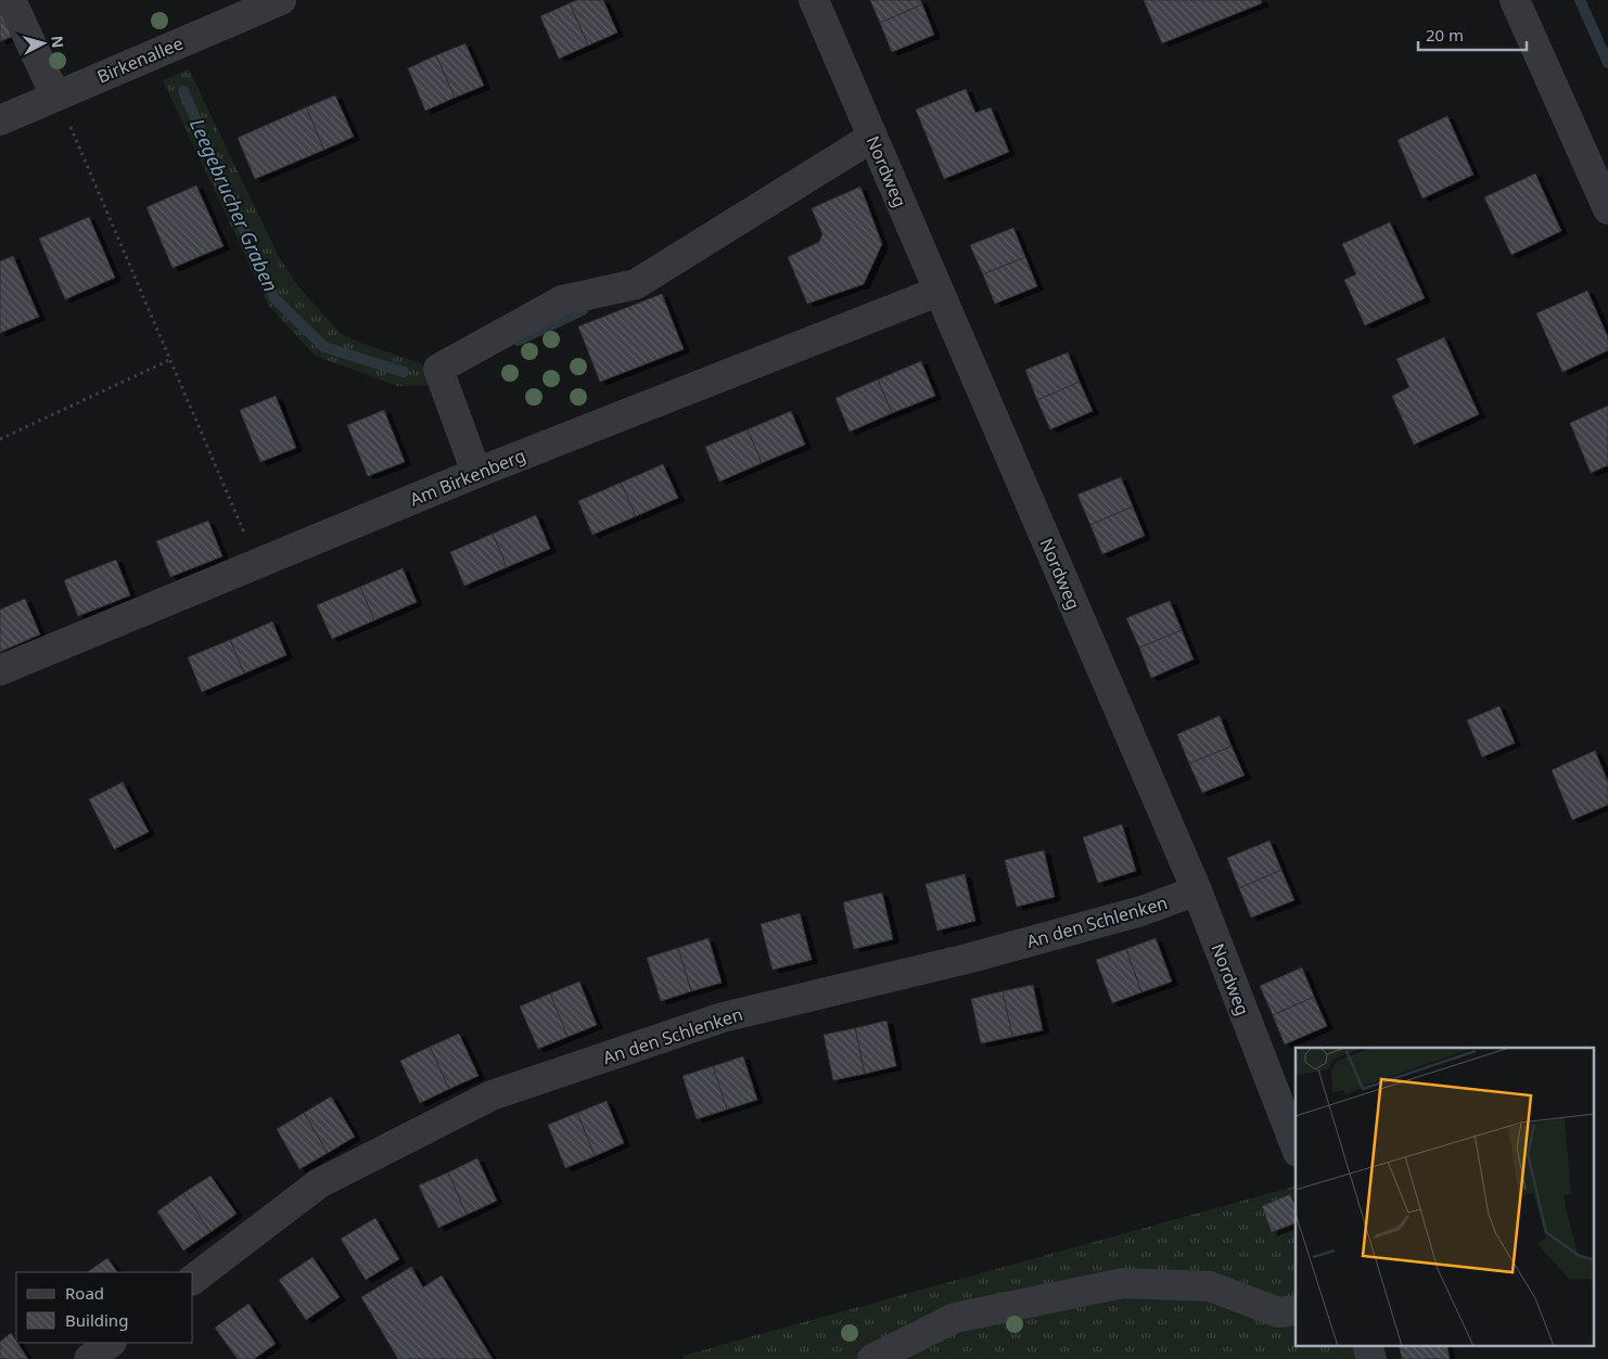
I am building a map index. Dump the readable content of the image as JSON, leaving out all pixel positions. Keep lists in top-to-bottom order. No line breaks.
{"streets":{"street":["Birkenallee","Nordweg","Am Birkenberg","An den Schlenken"]},"crossings":[["Nordweg","Am Birkenberg"],["Nordweg","An den Schlenken"]],"water":["Leegebrucher Graben"],"legend":["Road","Building"],"scale_bar":"20 m","north":"right"}
